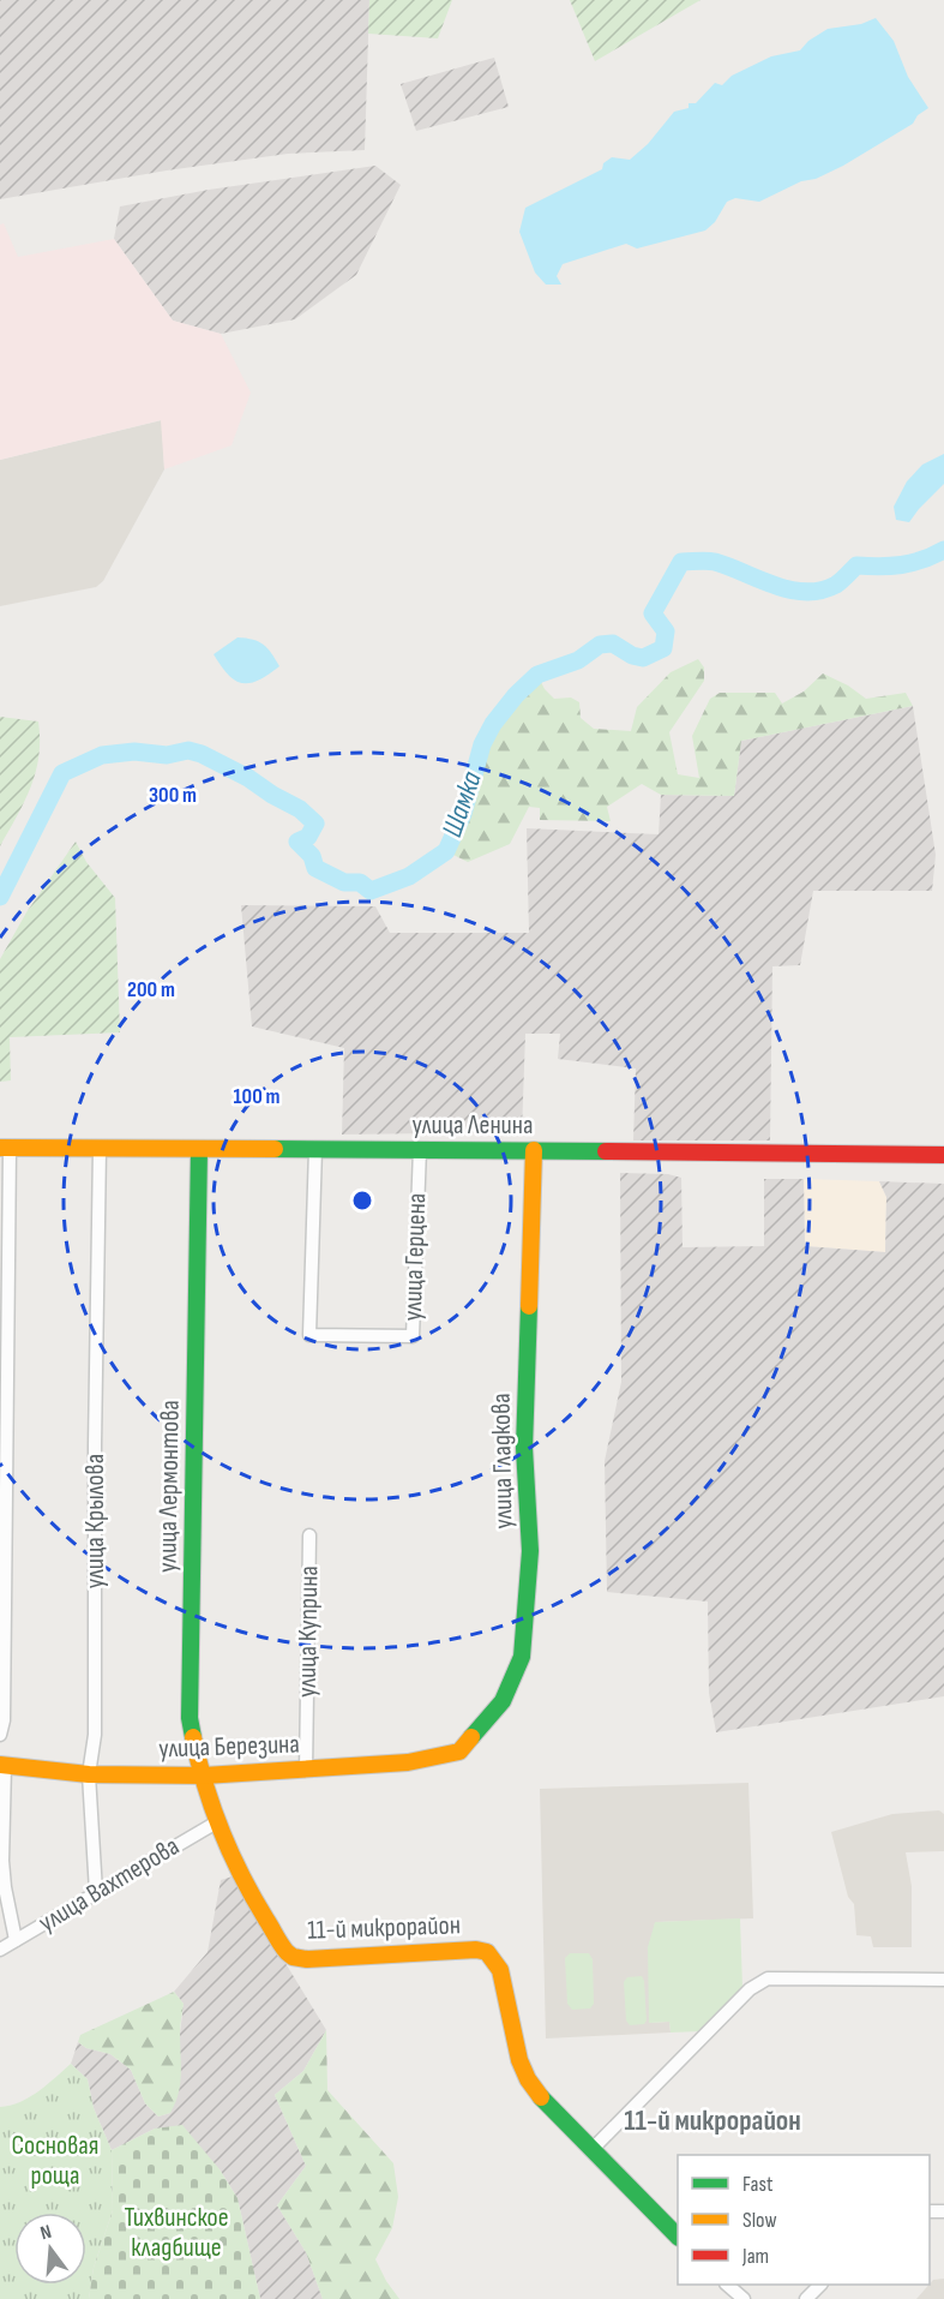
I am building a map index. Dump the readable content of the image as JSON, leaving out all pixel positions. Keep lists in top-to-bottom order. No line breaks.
{"streets":{"street":["улица Ленина","улица Герцена","улица Гладкова","улица Лермонтова","улица Крылова","улица Куприна","улица Березина","улица Вахтерова","11-й микрорайон"]},"crossings":[["улица Ленина","улица Герцена"],["улица Ленина","улица Гладкова"],["улица Ленина","улица Лермонтова"],["улица Ленина","улица Крылова"],["улица Гладкова","улица Березина"],["улица Лермонтова","улица Березина"],["улица Лермонтова","улица Вахтерова"],["улица Лермонтова","11-й микрорайон"],["улица Крылова","улица Березина"],["улица Крылова","улица Вахтерова"],["улица Куприна","улица Березина"],["улица Вахтерова","11-й микрорайон"]],"districts":["11-й микрорайон"],"water":["Шамка"],"parks":["Сосновая роща","Тихвинское кладбище"],"legend":["Fast","Slow","Jam"],"north":"top","rings":["300 m","200 m","100 m"]}
